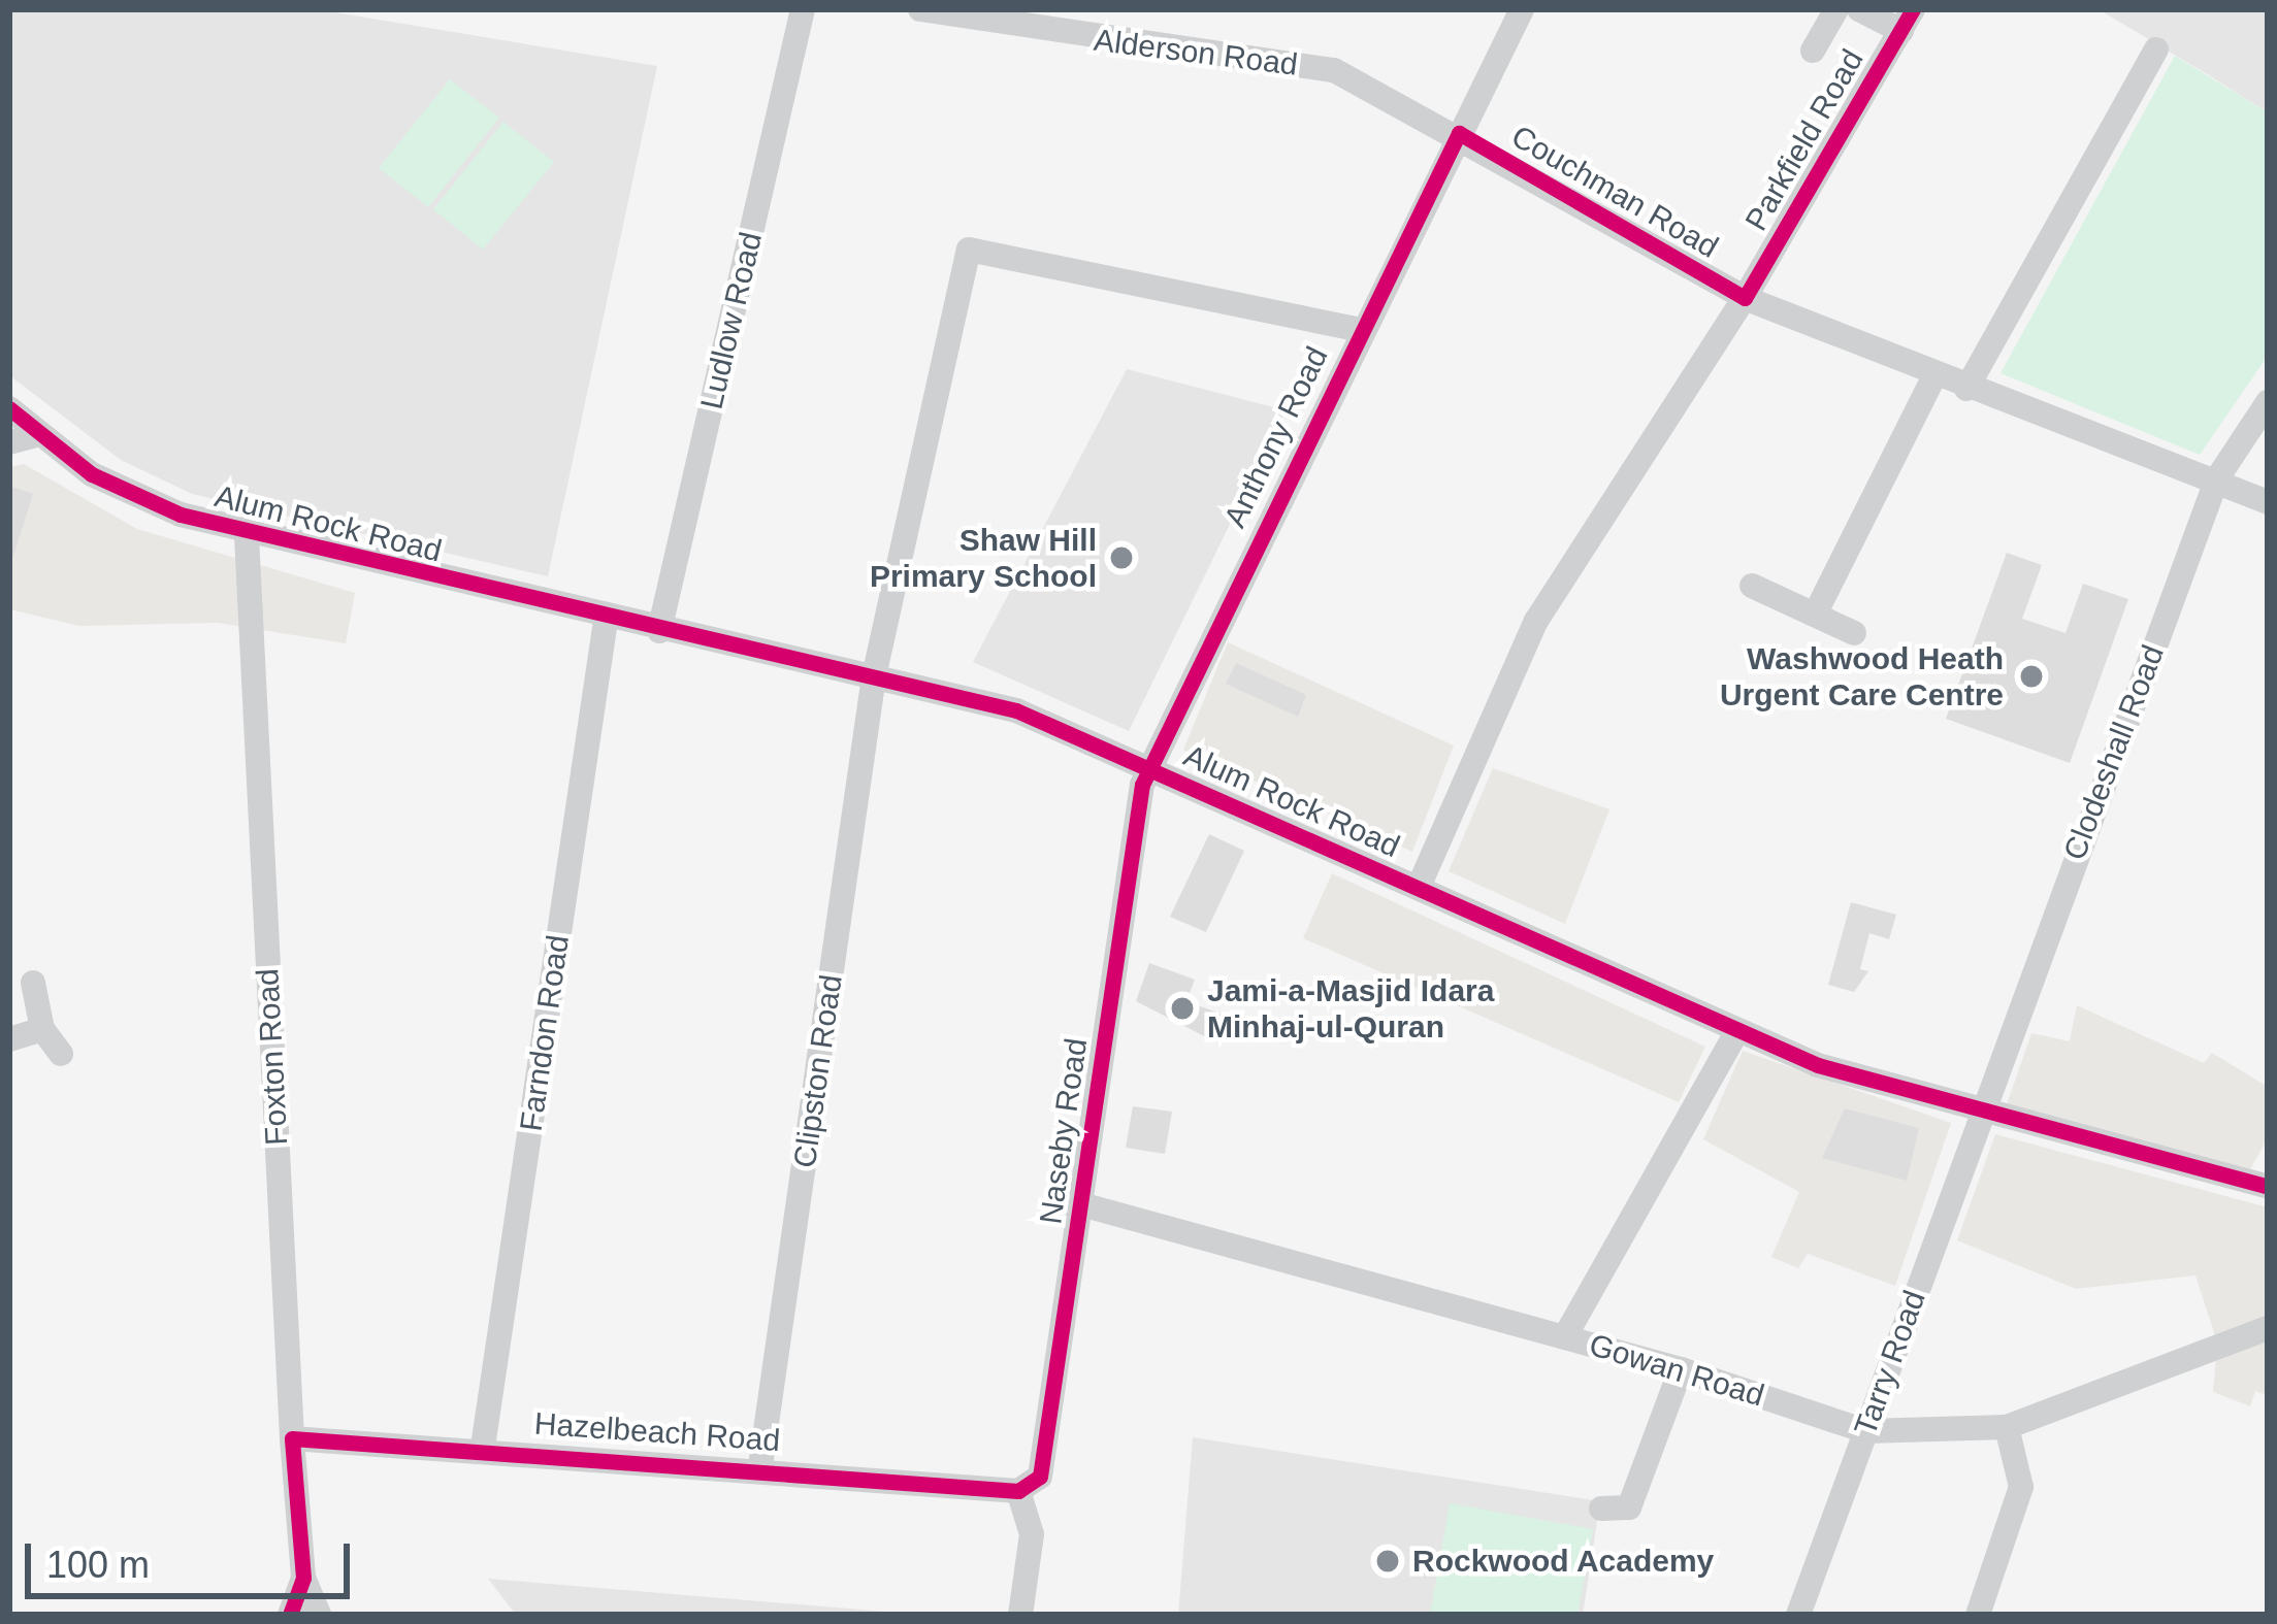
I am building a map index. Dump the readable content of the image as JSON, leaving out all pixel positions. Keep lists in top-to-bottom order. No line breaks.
{"streets":{"street":["Alderson Road","Parkfield Road","Couchman Road","Ludlow Road","Anthony Road","Alum Rock Road","Clodeshall Road","Farndon Road","Foxton Road","Clipston Road","Naseby Road","Tarry Road","Gowan Road","Hazelbeach Road"]},"crossings":[["Alderson Road","Couchman Road"],["Alderson Road","Anthony Road"],["Parkfield Road","Couchman Road"],["Parkfield Road","Alum Rock Road"],["Couchman Road","Anthony Road"],["Couchman Road","Clodeshall Road"],["Ludlow Road","Alum Rock Road"],["Anthony Road","Alum Rock Road"],["Anthony Road","Clipston Road"],["Anthony Road","Naseby Road"],["Alum Rock Road","Clodeshall Road"],["Alum Rock Road","Farndon Road"],["Alum Rock Road","Foxton Road"],["Alum Rock Road","Clipston Road"],["Alum Rock Road","Naseby Road"],["Alum Rock Road","Tarry Road"],["Clodeshall Road","Tarry Road"],["Farndon Road","Hazelbeach Road"],["Foxton Road","Hazelbeach Road"],["Clipston Road","Hazelbeach Road"],["Naseby Road","Gowan Road"],["Naseby Road","Hazelbeach Road"],["Tarry Road","Gowan Road"]],"places":["Shaw Hill Primary School","Washwood Heath Urgent Care Centre","Jami-a-Masjid Idara Minhaj-ul-Quran","Rockwood Academy"],"scale_bar":"100 m"}
